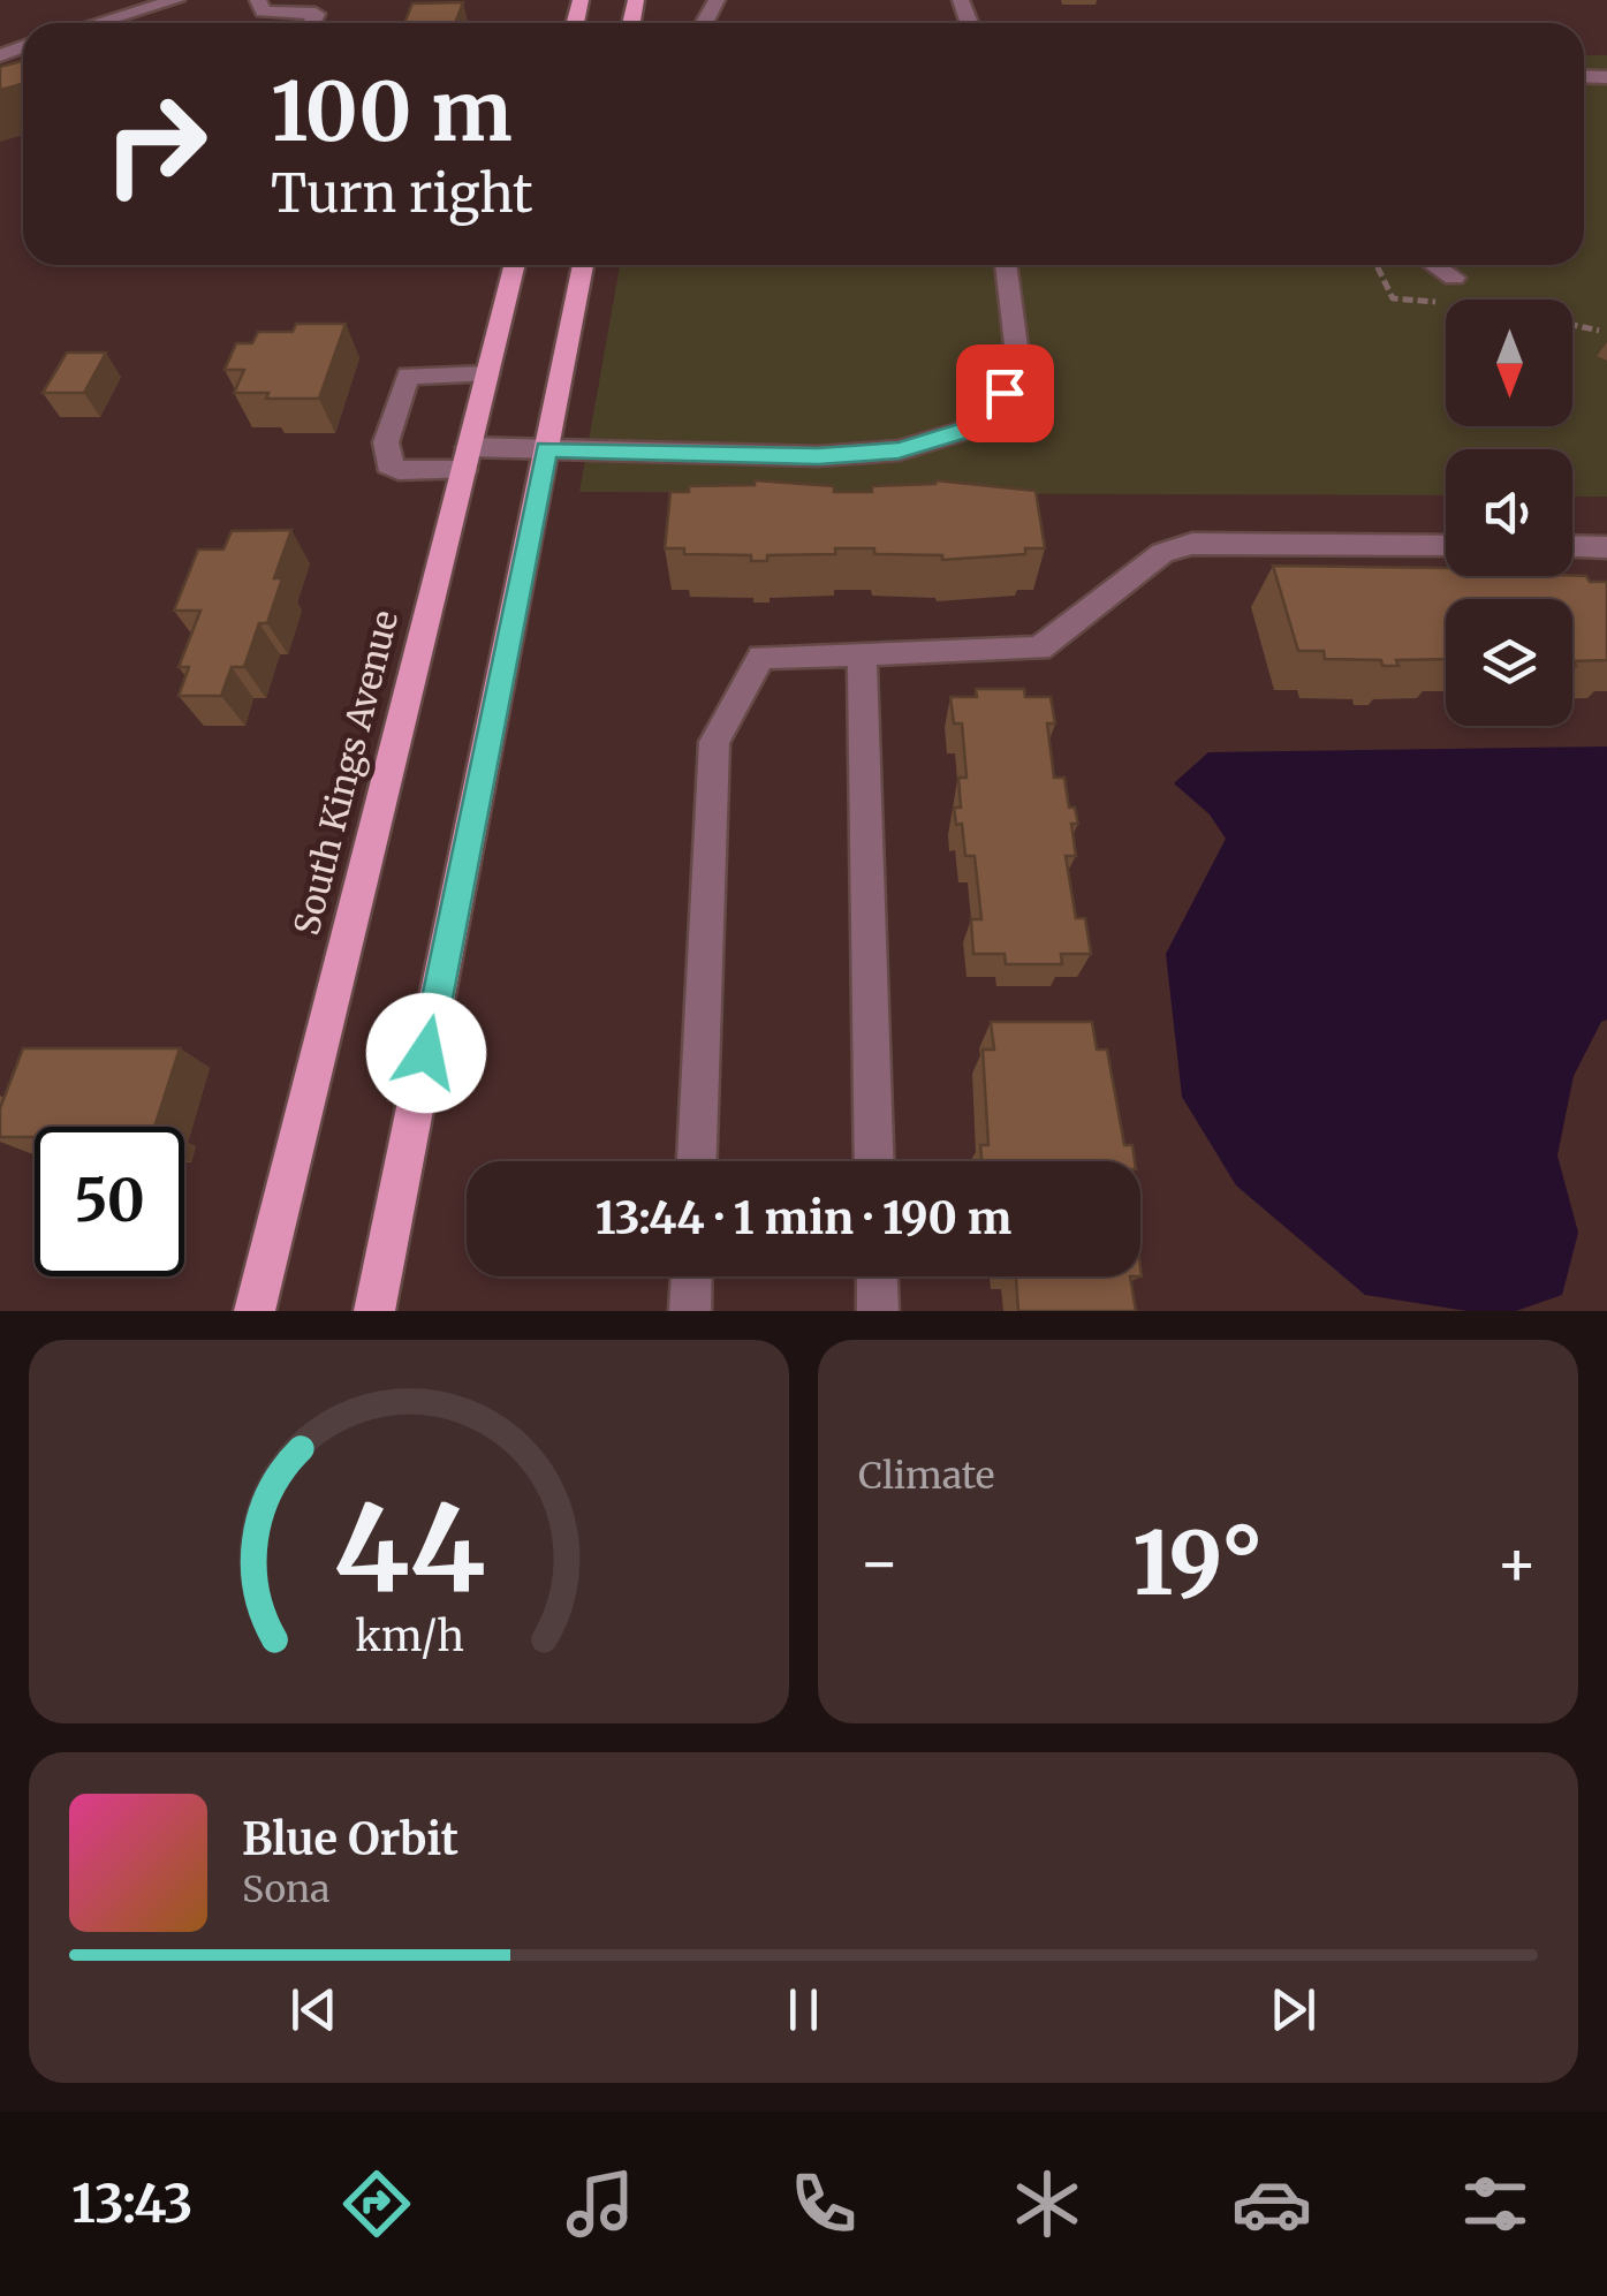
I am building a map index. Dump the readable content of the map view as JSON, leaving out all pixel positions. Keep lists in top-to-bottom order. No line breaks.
{"streets":{"main road":["South Kings Avenue"]},"north":"bottom","page":{"turn":["100 m","Turn right"],"limit":"50","trip":"13:44 · 1 min · 190 m","tile":"Climate","heat":["−","19°","+"],"song":["Blue Orbit","Sona"],"tabs":"13:43","gauge":["44","km/h"]}}
